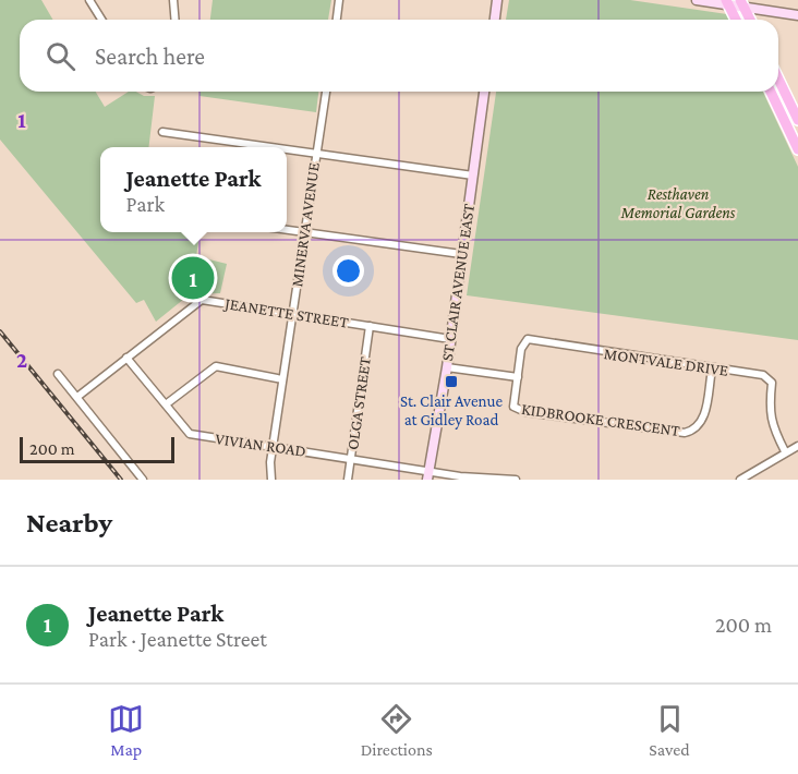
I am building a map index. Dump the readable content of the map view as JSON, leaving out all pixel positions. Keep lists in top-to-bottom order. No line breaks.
{"streets":{"main road":["ST CLAIR AVENUE EAST"],"street":["MINERVA AVENUE","JEANETTE STREET","MONTVALE DRIVE","OLGA STREET","KIDBROOKE CRESCENT","VIVIAN ROAD"]},"crossings":[["MINERVA AVENUE","JEANETTE STREET"],["MINERVA AVENUE","VIVIAN ROAD"],["ST CLAIR AVENUE EAST","JEANETTE STREET"],["ST CLAIR AVENUE EAST","VIVIAN ROAD"],["JEANETTE STREET","OLGA STREET"],["JEANETTE STREET","VIVIAN ROAD"],["MONTVALE DRIVE","KIDBROOKE CRESCENT"],["OLGA STREET","VIVIAN ROAD"]],"parks":["Resthaven Memorial Gardens"],"places":{"transit":["St. Clair Avenue at Gidley Road"]},"scale_bar":"200 m","page":{"search":"Search here","popup":["Jeanette Park","Park"],"pins":"1","scale":"200 m","heading":"Nearby","list":[{"mark":"1","name":"Jeanette Park","note":"Park · Jeanette Street","value":"200 m"}],"nav":["Map","Directions","Saved"]},"grid":{"rows":["1","2"]}}
